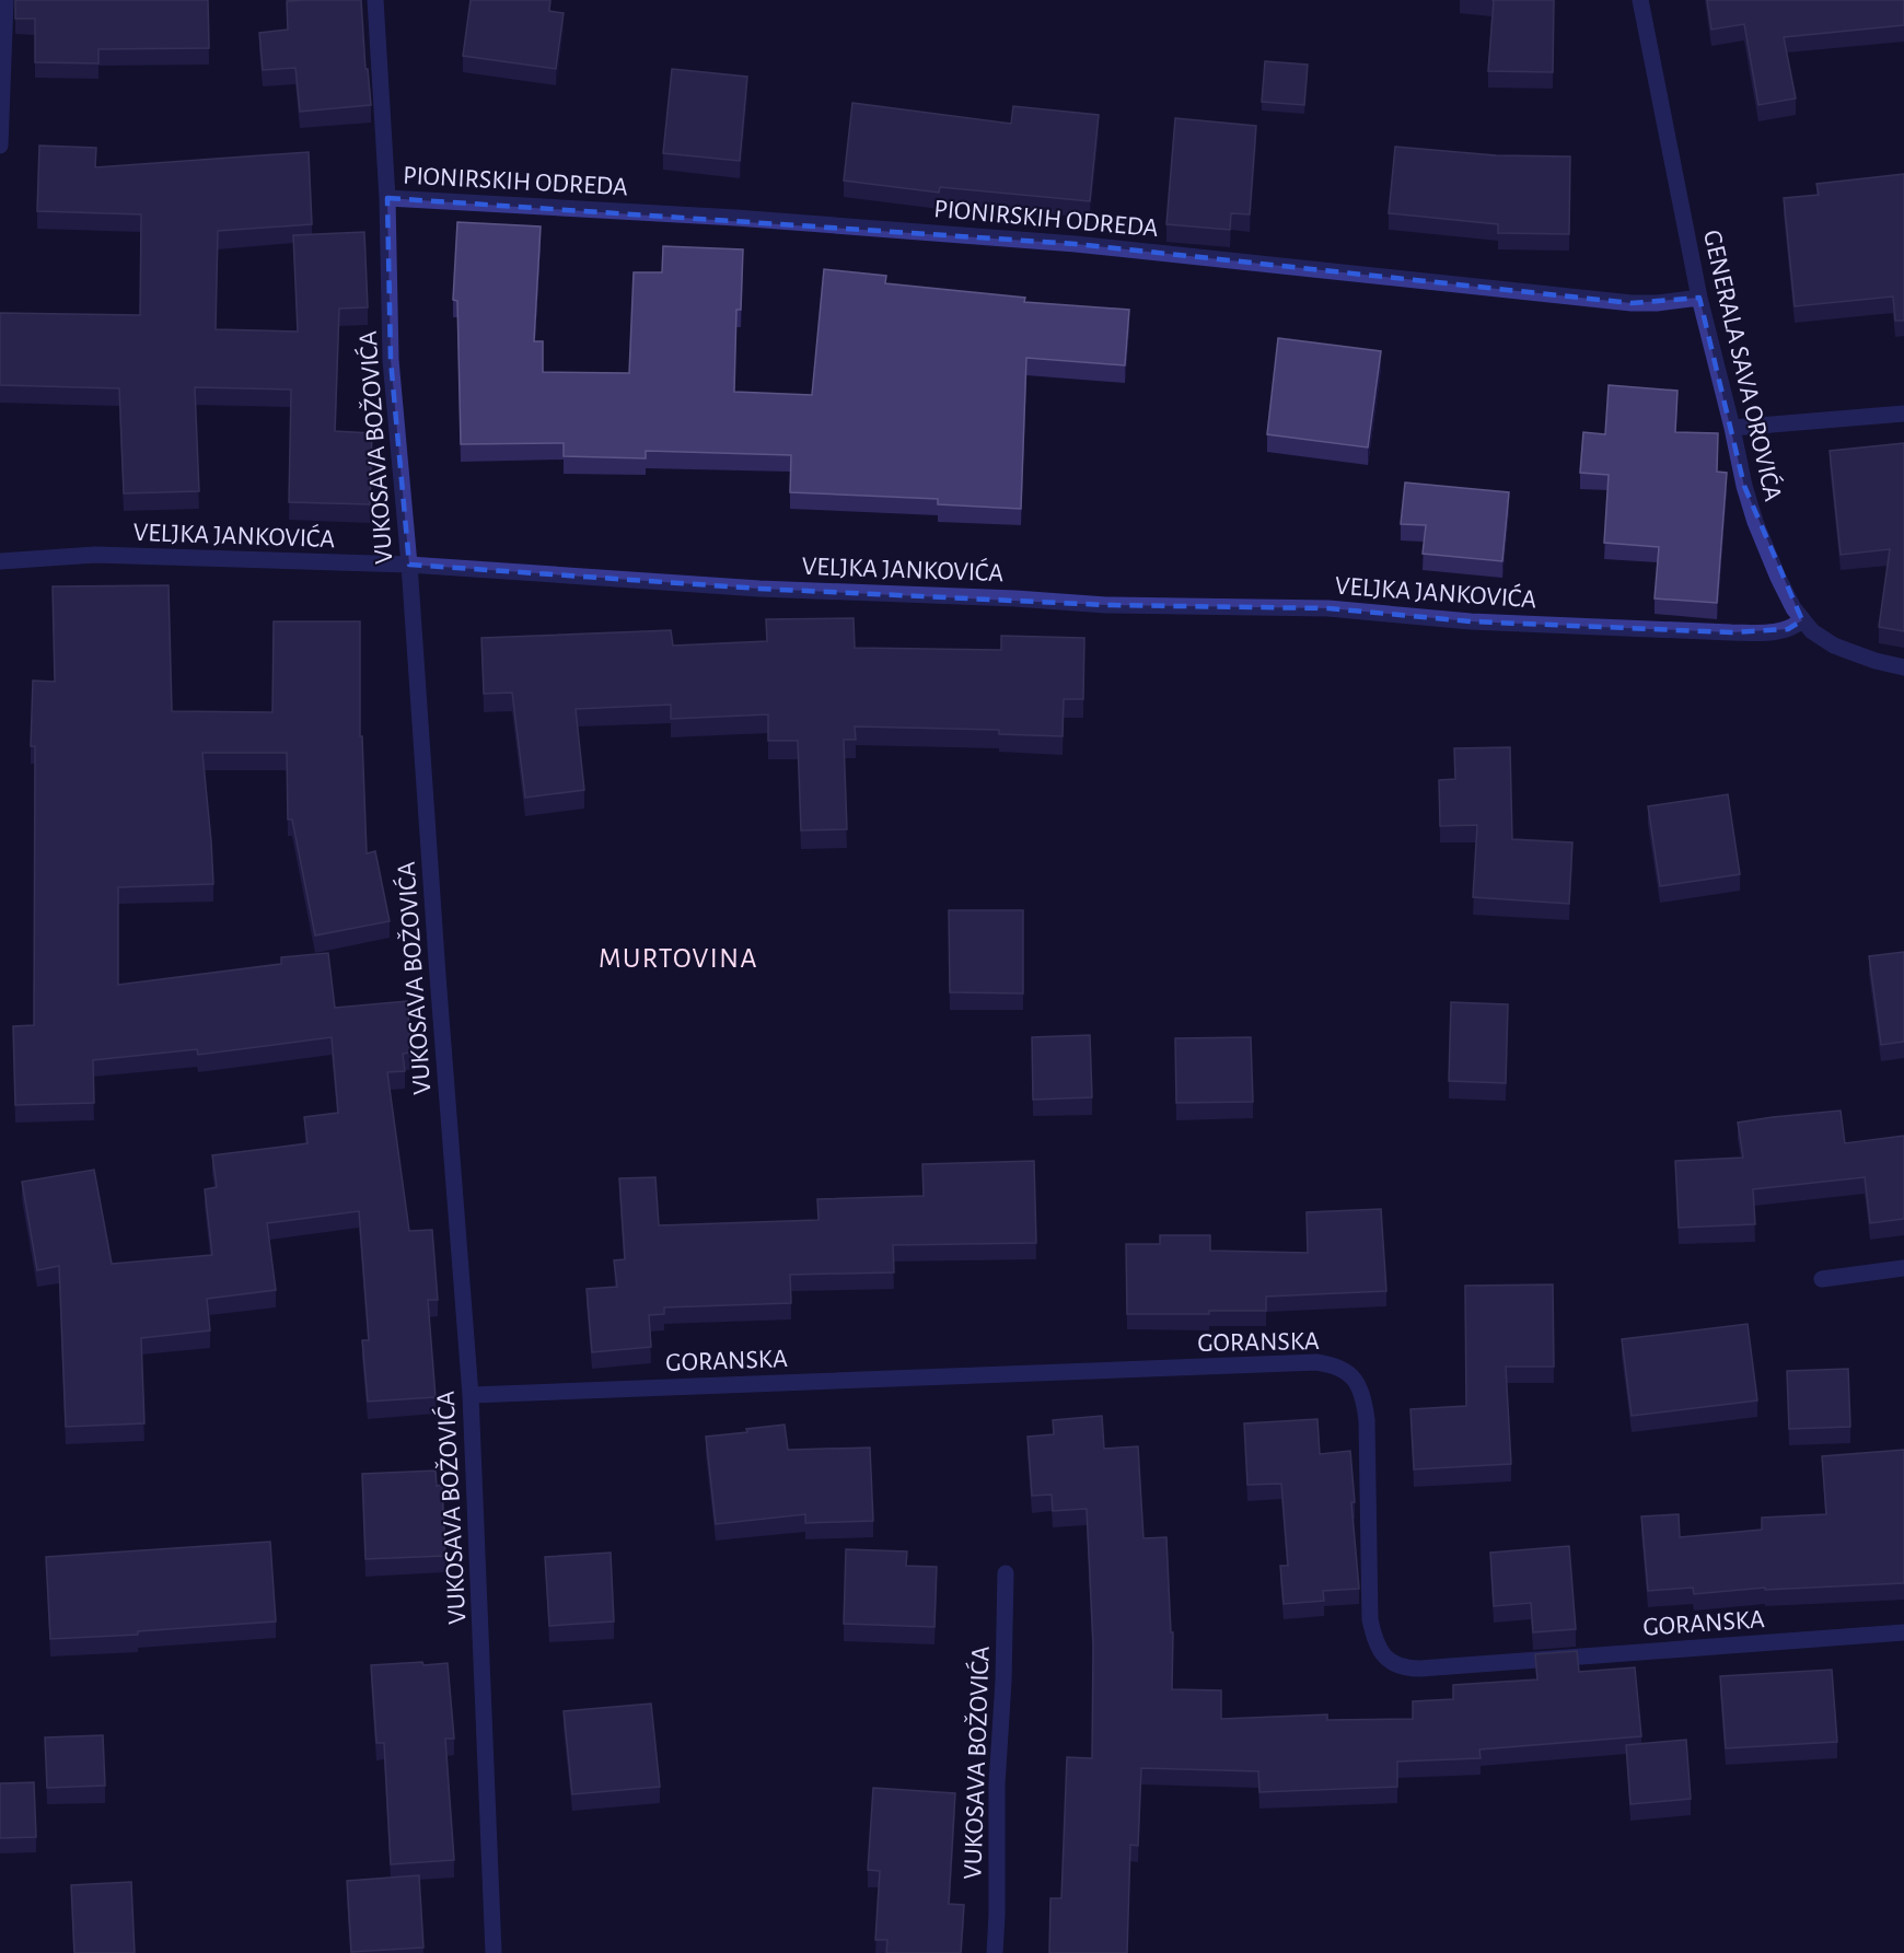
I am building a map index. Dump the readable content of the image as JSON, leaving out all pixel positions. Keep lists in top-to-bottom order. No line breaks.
{"streets":{"street":["PIONIRSKIH ODREDA","GENERALA SAVA OROVIĆA","VUKOSAVA BOŽOVIĆA","VELJKA JANKOVIĆA","GORANSKA"]},"crossings":[["PIONIRSKIH ODREDA","GENERALA SAVA OROVIĆA"],["PIONIRSKIH ODREDA","VUKOSAVA BOŽOVIĆA"],["GENERALA SAVA OROVIĆA","VELJKA JANKOVIĆA"],["VUKOSAVA BOŽOVIĆA","VELJKA JANKOVIĆA"],["VUKOSAVA BOŽOVIĆA","GORANSKA"]],"districts":["MURTOVINA"]}
